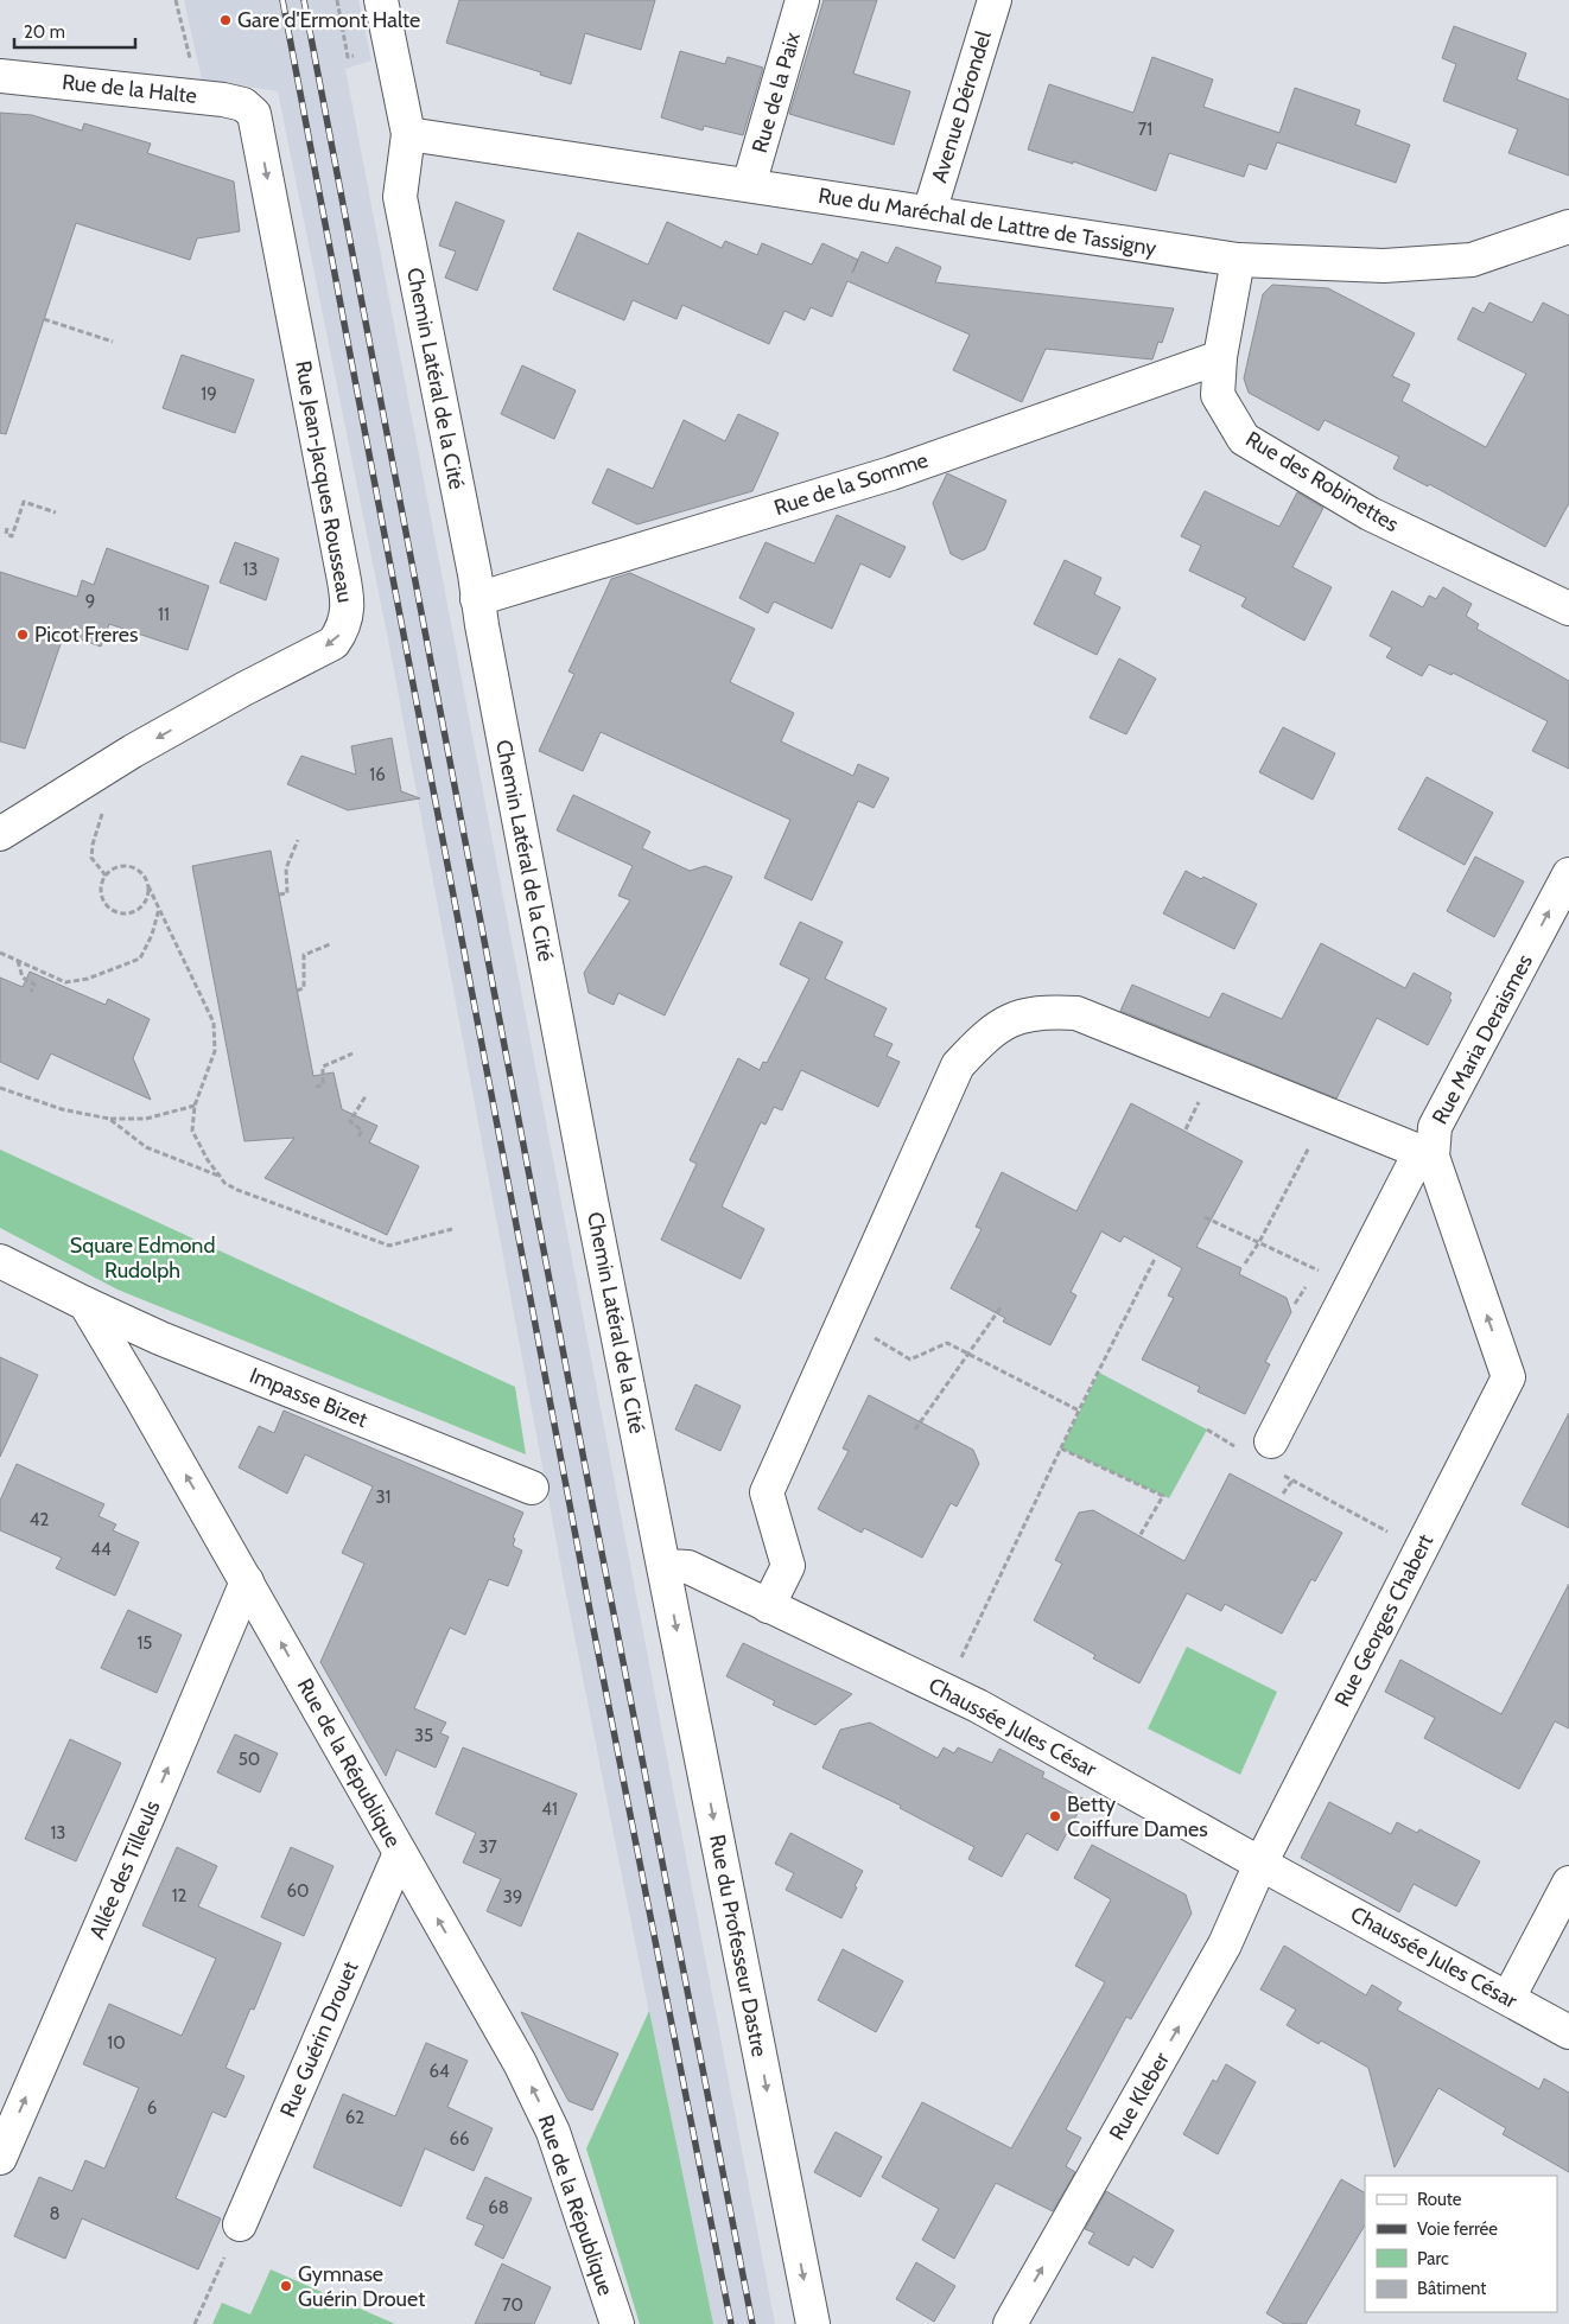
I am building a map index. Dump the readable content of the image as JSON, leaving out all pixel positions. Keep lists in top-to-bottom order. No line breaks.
{"streets":{"street":["Rue de la Halte","Rue de la Paix","Avenue Dérondel","Rue du Maréchal de Lattre de Tassigny","Chemin Latéral de la Cité","Rue Jean-Jacques Rousseau","Rue des Robinettes","Rue de la Somme","Rue Maria Deraismes","Impasse Bizet","Rue Georges Chabert","Chaussée Jules César","Rue de la République","Allée des Tilleuls","Rue du Professeur Dastre","Rue Guérin Drouet","Rue Kleber"]},"crossings":[["Rue de la Halte","Rue Jean-Jacques Rousseau"],["Rue de la Paix","Rue du Maréchal de Lattre de Tassigny"],["Avenue Dérondel","Rue du Maréchal de Lattre de Tassigny"],["Rue du Maréchal de Lattre de Tassigny","Chemin Latéral de la Cité"],["Rue du Maréchal de Lattre de Tassigny","Rue des Robinettes"],["Chemin Latéral de la Cité","Rue de la Somme"],["Chemin Latéral de la Cité","Chaussée Jules César"],["Chemin Latéral de la Cité","Rue du Professeur Dastre"],["Rue des Robinettes","Rue de la Somme"],["Rue Maria Deraismes","Rue Georges Chabert"],["Impasse Bizet","Rue de la République"],["Rue Georges Chabert","Chaussée Jules César"],["Rue Georges Chabert","Rue Kleber"],["Chaussée Jules César","Rue du Professeur Dastre"],["Chaussée Jules César","Rue Kleber"],["Rue de la République","Allée des Tilleuls"],["Rue de la République","Rue Guérin Drouet"]],"one_way":["Rue Jean-Jacques Rousseau","Rue de la République","Allée des Tilleuls","Rue du Professeur Dastre","Rue Kleber"],"parks":["Square Edmond Rudolph"],"places":["Gare d'Ermont Halte","Picot Freres","Betty Coiffure Dames","Gymnase Guérin Drouet"],"house_numbers":["71","19","13","9","11","16","31","42","44","15","35","50","41","13","37","60","12","39","10","64","6","62","66","68","8","70"],"legend":["Route","Voie ferrée","Parc","Bâtiment"],"scale_bar":"20 m"}
